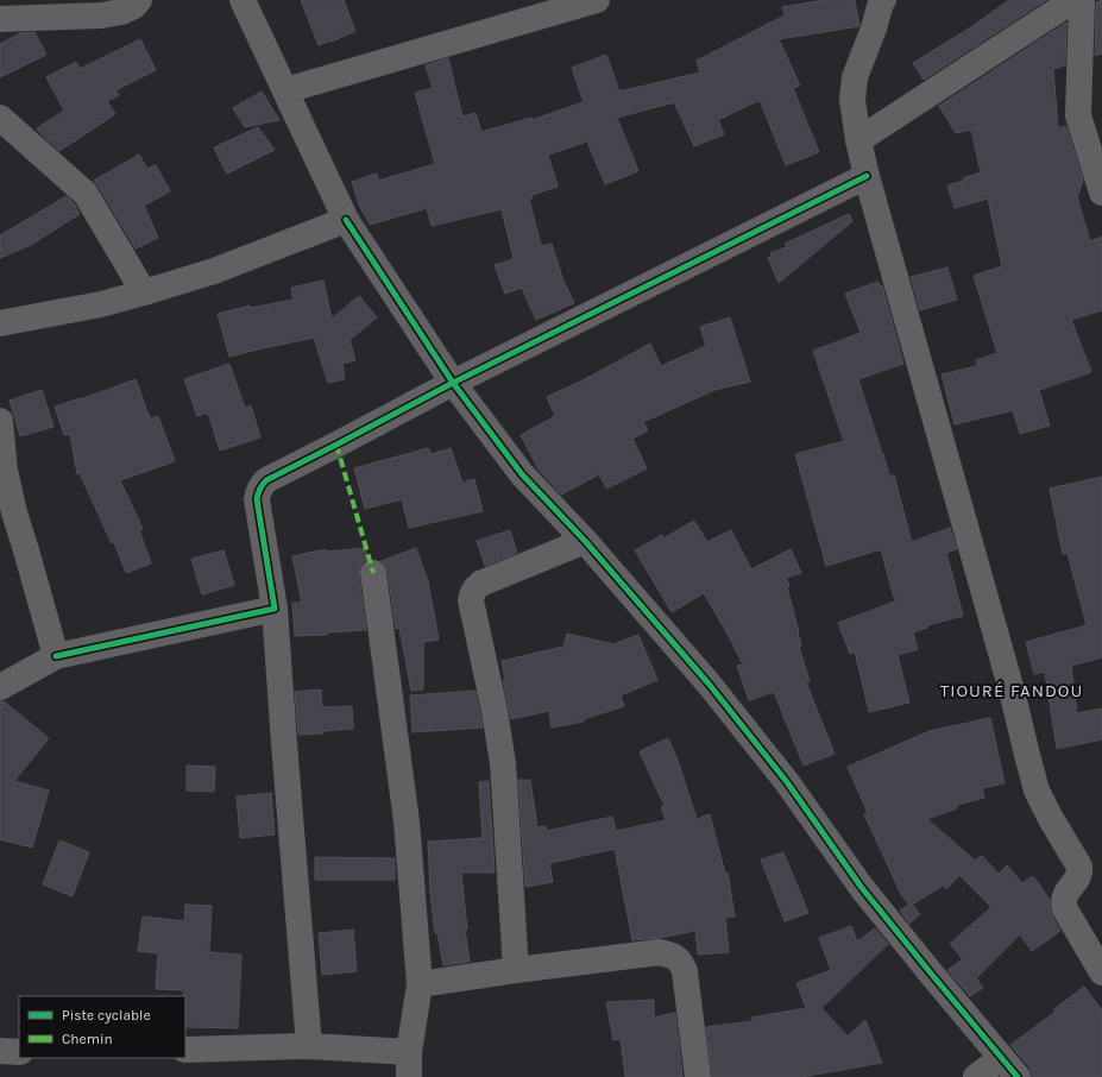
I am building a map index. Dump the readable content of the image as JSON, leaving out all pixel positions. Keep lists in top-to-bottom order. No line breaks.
{"districts":["TIOURÉ FANDOU"],"legend":["Piste cyclable","Chemin"]}
